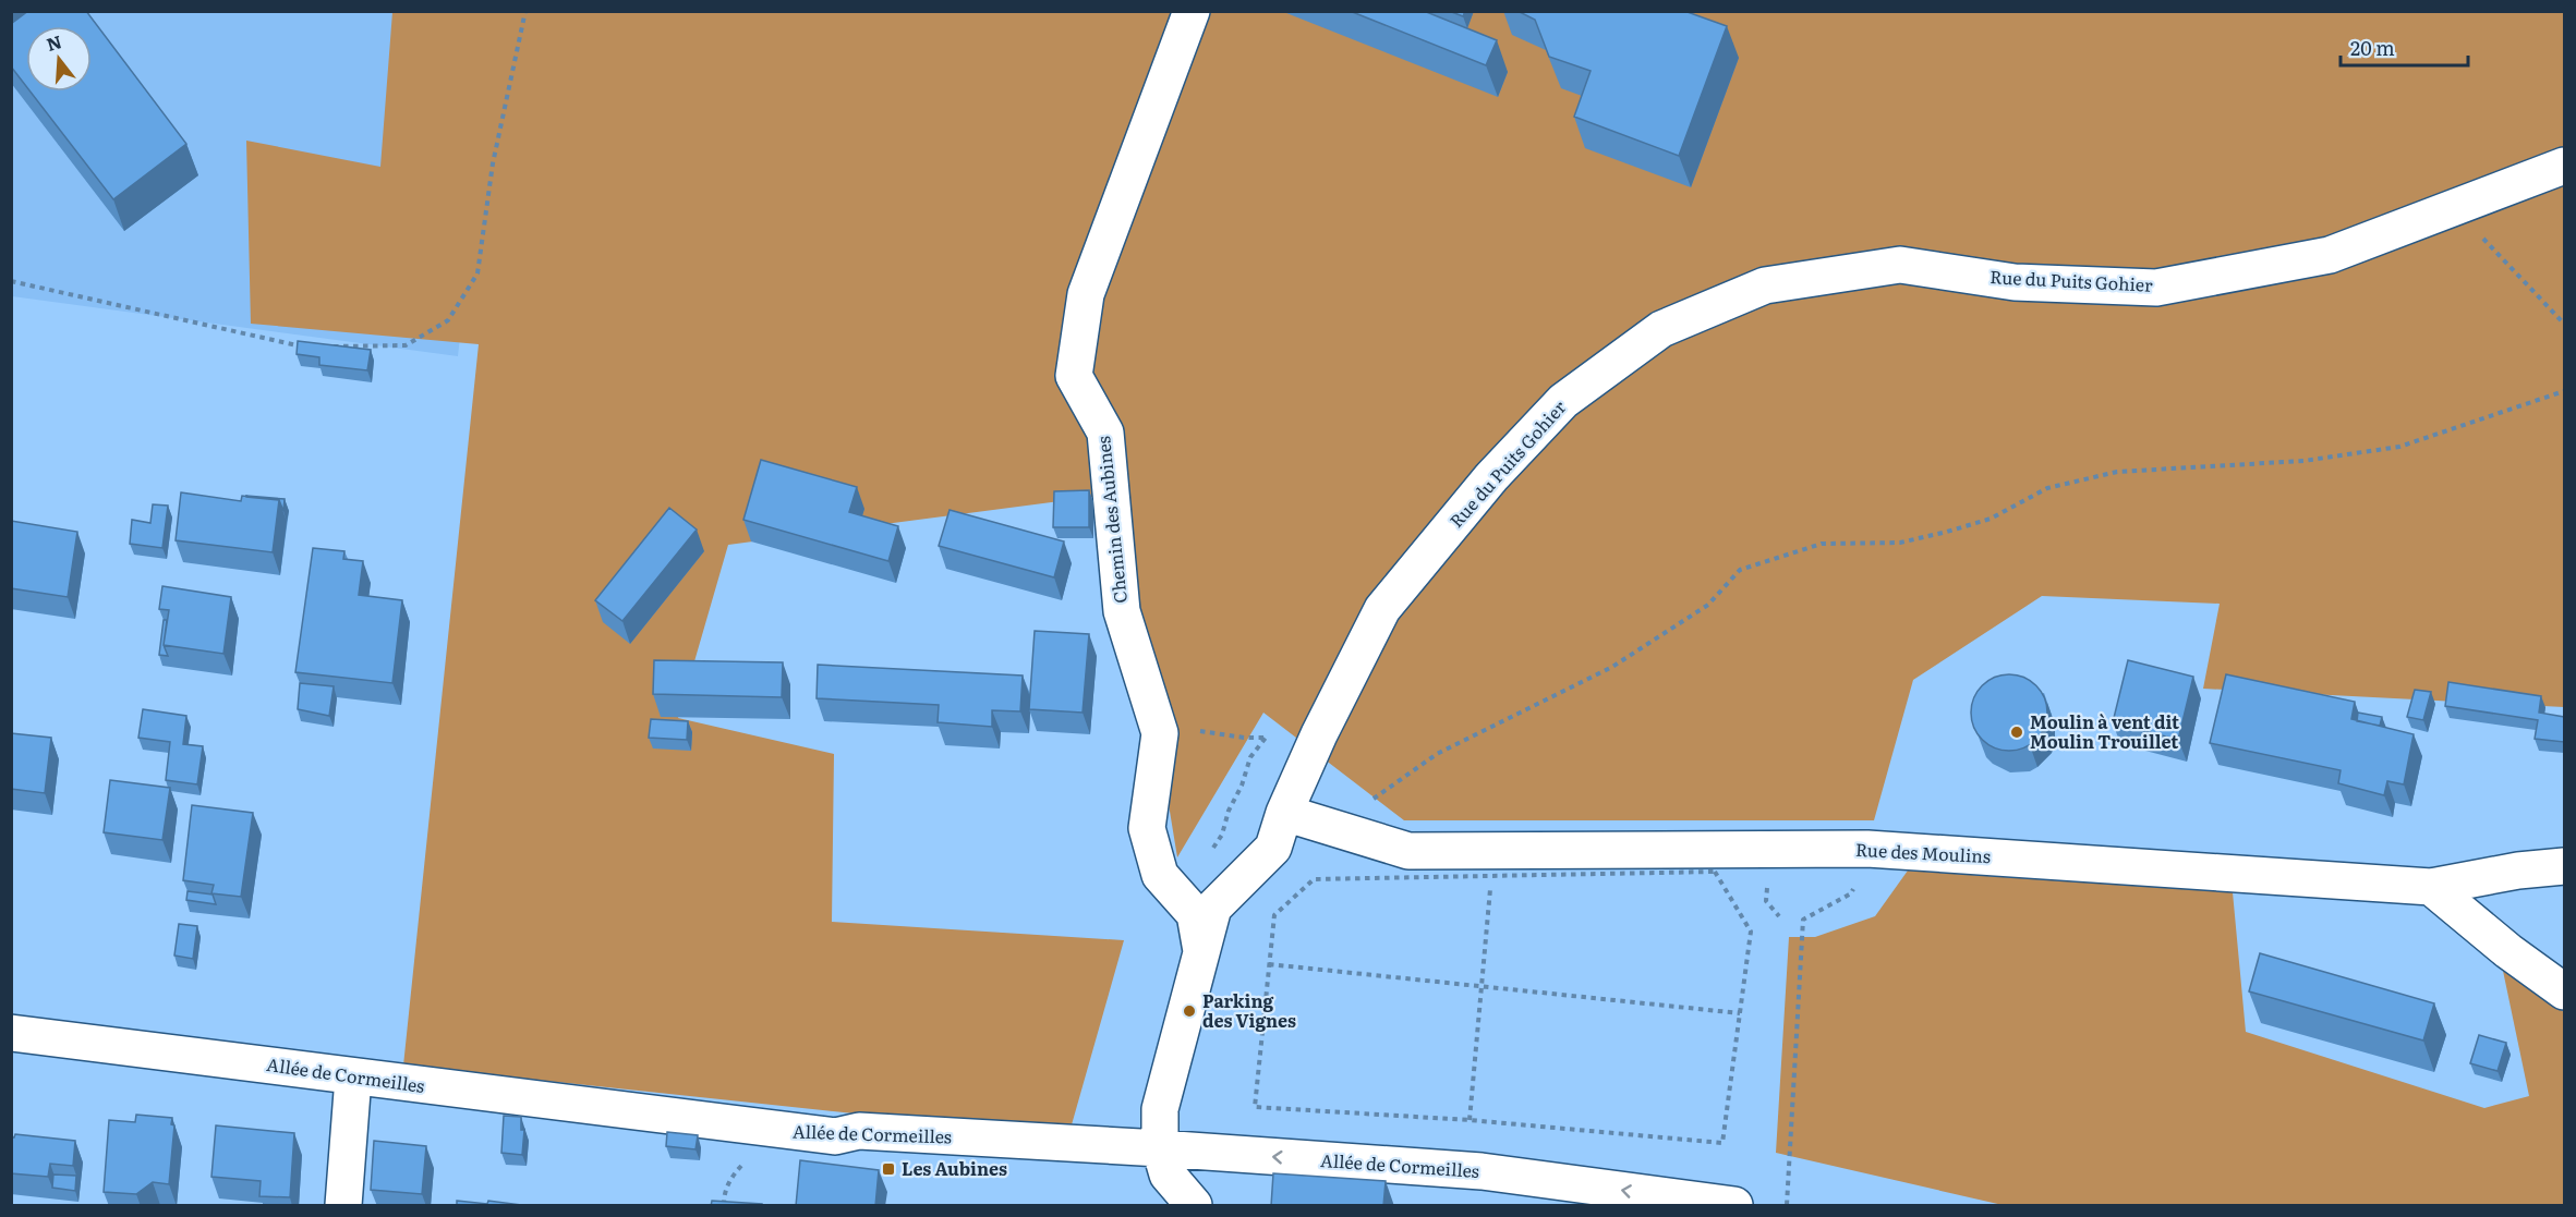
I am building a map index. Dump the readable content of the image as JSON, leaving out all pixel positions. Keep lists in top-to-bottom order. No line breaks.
{"streets":{"street":["Rue du Puits Gohier","Chemin des Aubines","Rue des Moulins","Allée de Cormeilles"]},"crossings":[["Rue du Puits Gohier","Chemin des Aubines"],["Rue du Puits Gohier","Rue des Moulins"],["Rue du Puits Gohier","Allée de Cormeilles"]],"places":{"other":["Moulin à vent dit Moulin Trouillet","Parking des Vignes"],"transit":["Les Aubines"]},"scale_bar":"20 m","north":"top"}
